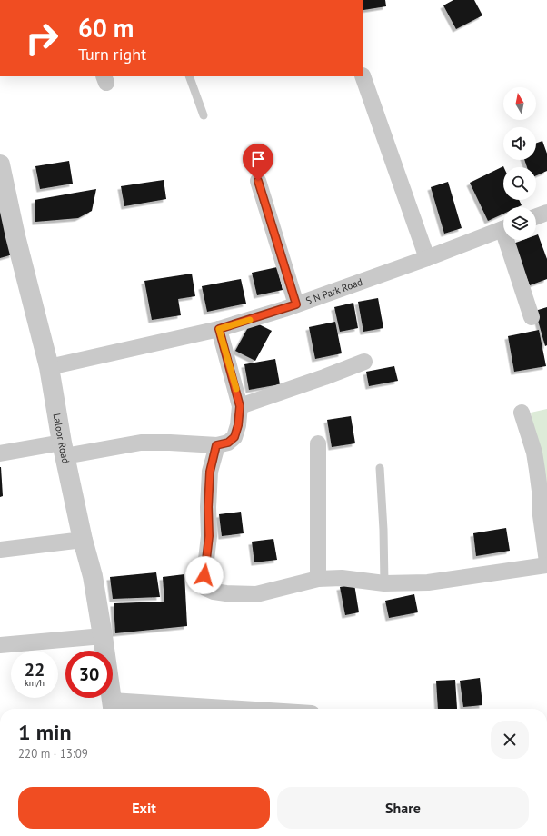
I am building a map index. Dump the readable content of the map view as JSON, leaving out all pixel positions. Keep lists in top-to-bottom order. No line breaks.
{"streets":{"street":["S N Park Road","Laloor Road"]},"crossings":[["S N Park Road","Laloor Road"]],"north":"top","page":{"turn":["60 m","Turn right"],"speed":"22 km/h","limit":"30","heading":["1 min","220 m · 13:09"],"buttons":["Exit","Share"]}}
